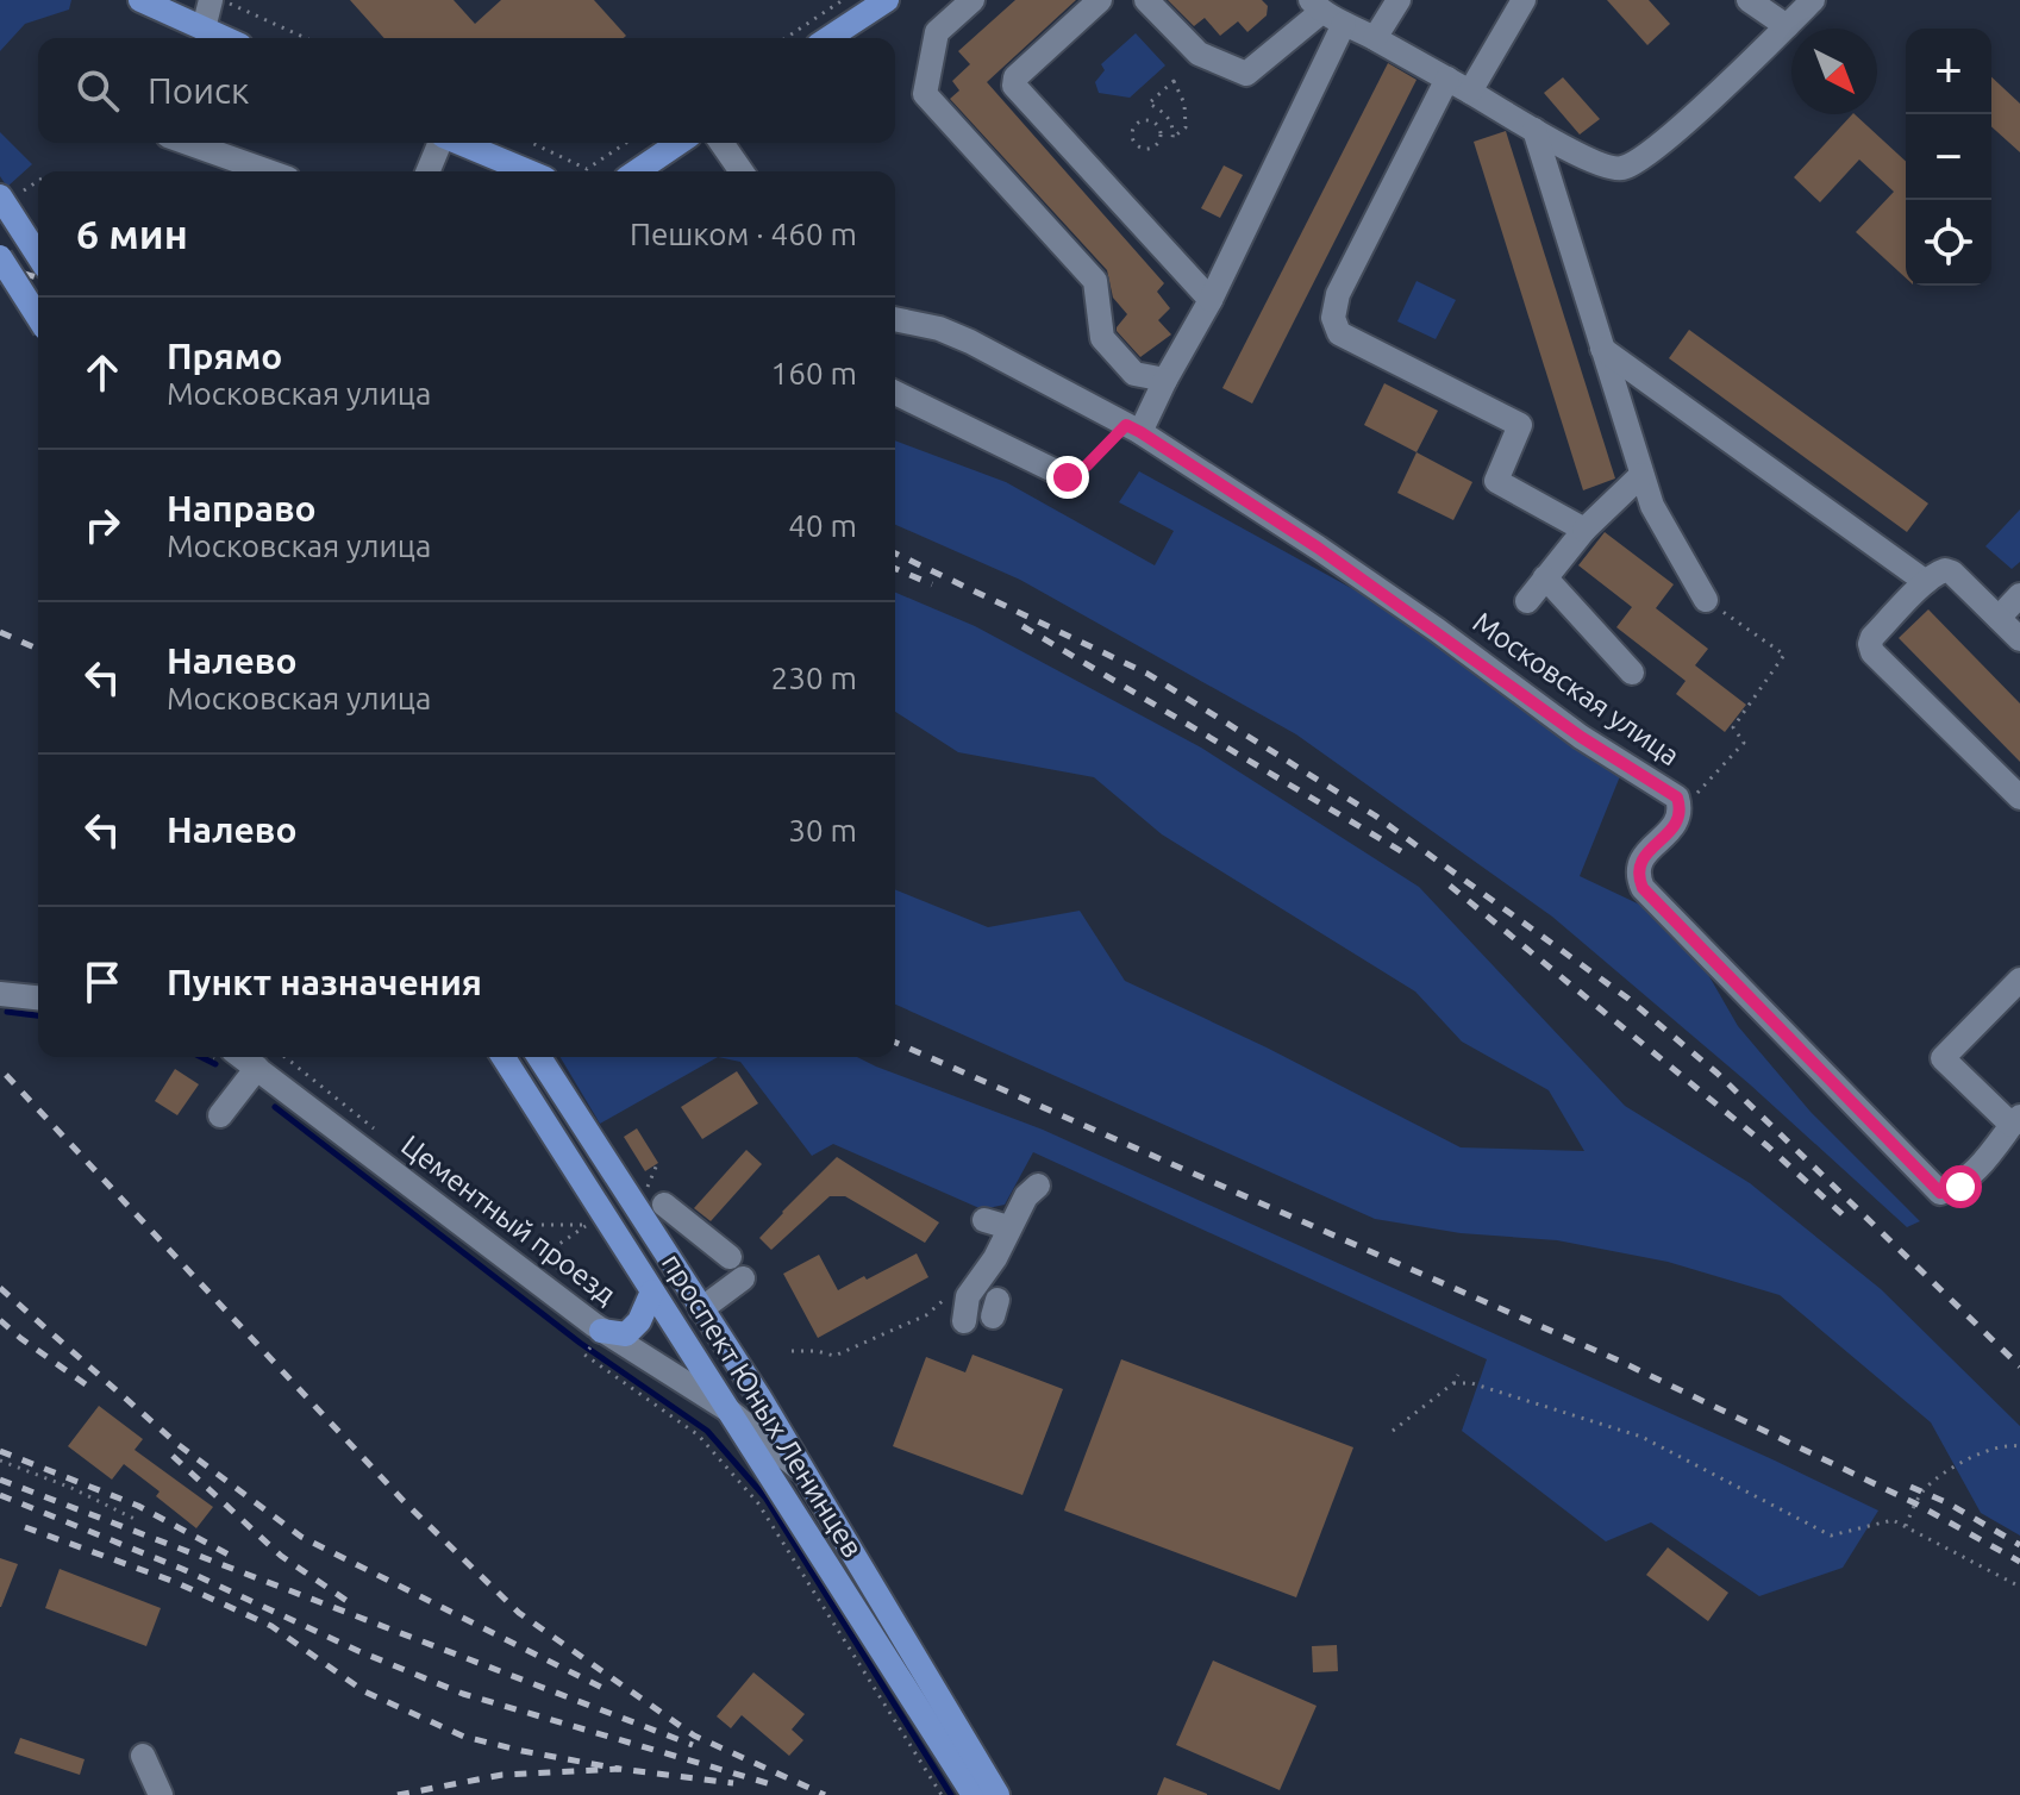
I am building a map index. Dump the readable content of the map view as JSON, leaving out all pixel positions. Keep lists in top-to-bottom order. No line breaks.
{"streets":{"main road":["проспект Юных Ленинцев"],"street":["Московская улица","Цементный проезд"]},"crossings":[["Цементный проезд","проспект Юных Ленинцев"]],"north":"bottom right","page":{"map_buttons":["+","−"],"search":"Поиск","heading":["6 мин","Пешком · 460 m"],"list":[["Прямо","Московская улица","160 m"],["Направо","Московская улица","40 m"],["Налево","Московская улица","230 m"],["Налево","30 m"],"Пункт назначения"]}}
